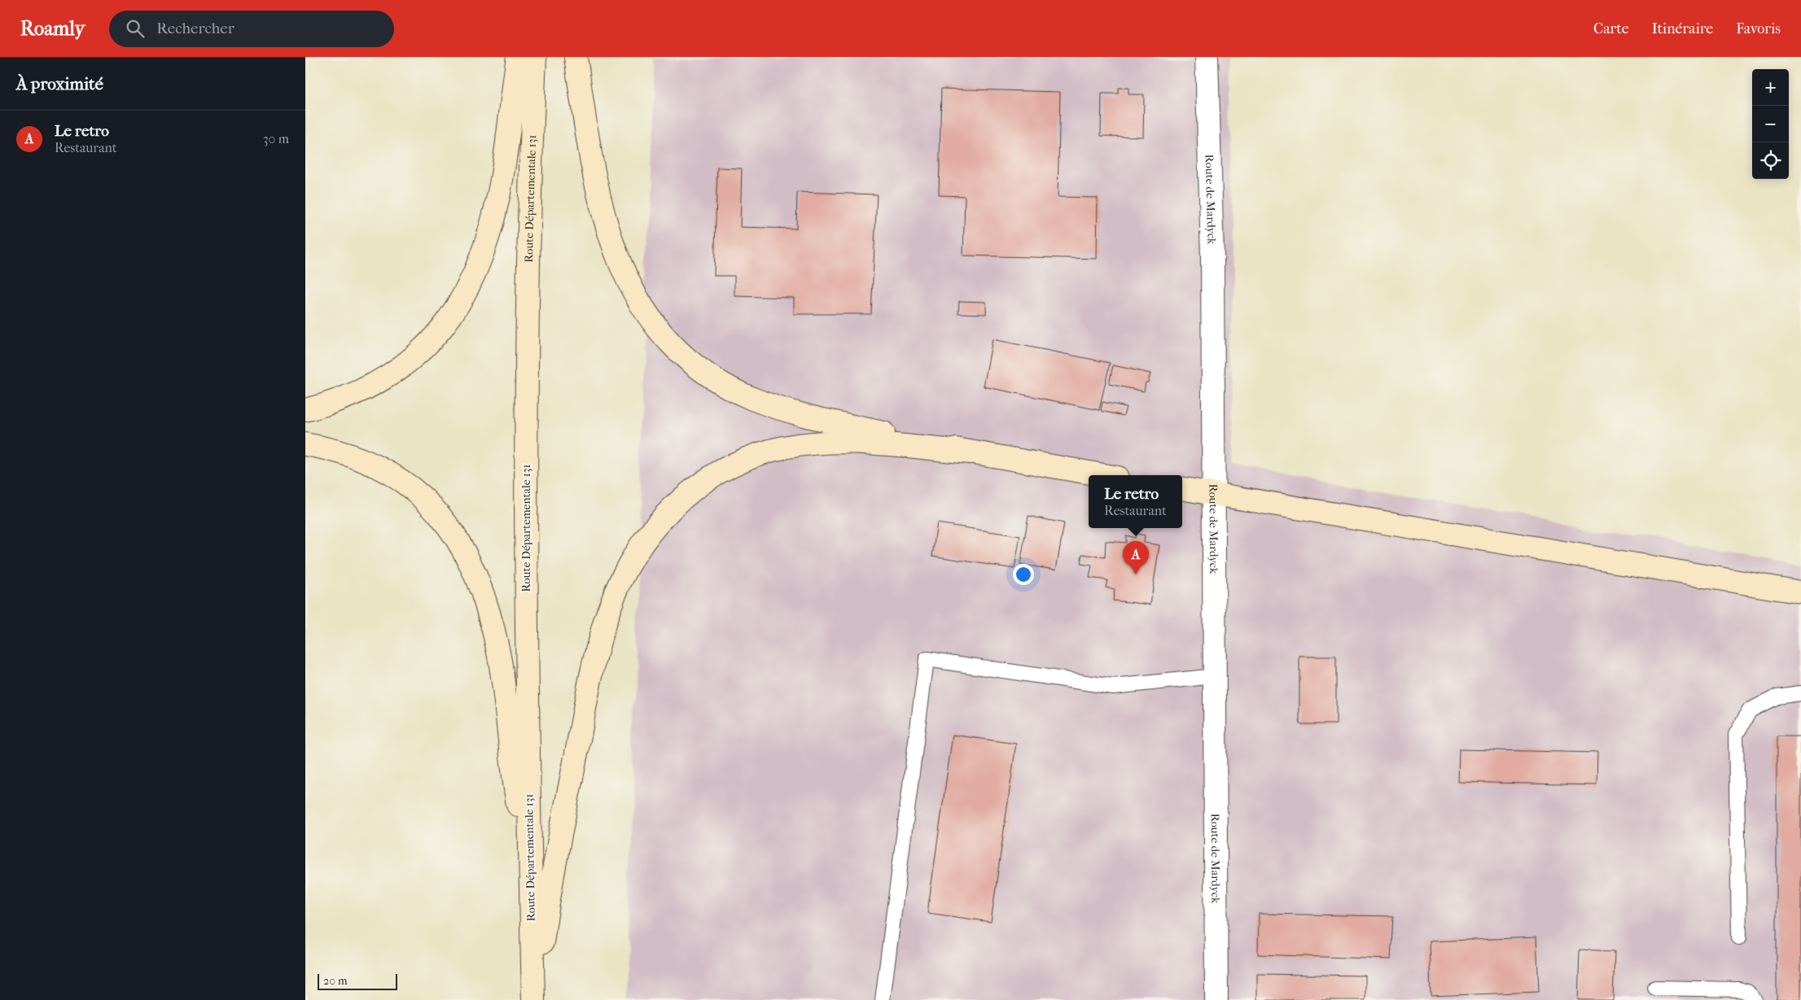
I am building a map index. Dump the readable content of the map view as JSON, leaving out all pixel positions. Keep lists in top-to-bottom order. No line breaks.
{"streets":{"main road":["Route Départementale 131"],"street":["Route de Mardyck"]},"scale_bar":"20 m","page":{"header":"Roamly","search":"Rechercher","nav":["Carte","Itinéraire","Favoris"],"heading":"À proximité","map_buttons":["+","−"],"list":[{"mark":"A","name":"Le retro","note":"Restaurant","value":"30 m"}],"popup":["Le retro","Restaurant"],"pins":"A","scale":"20 m"}}
